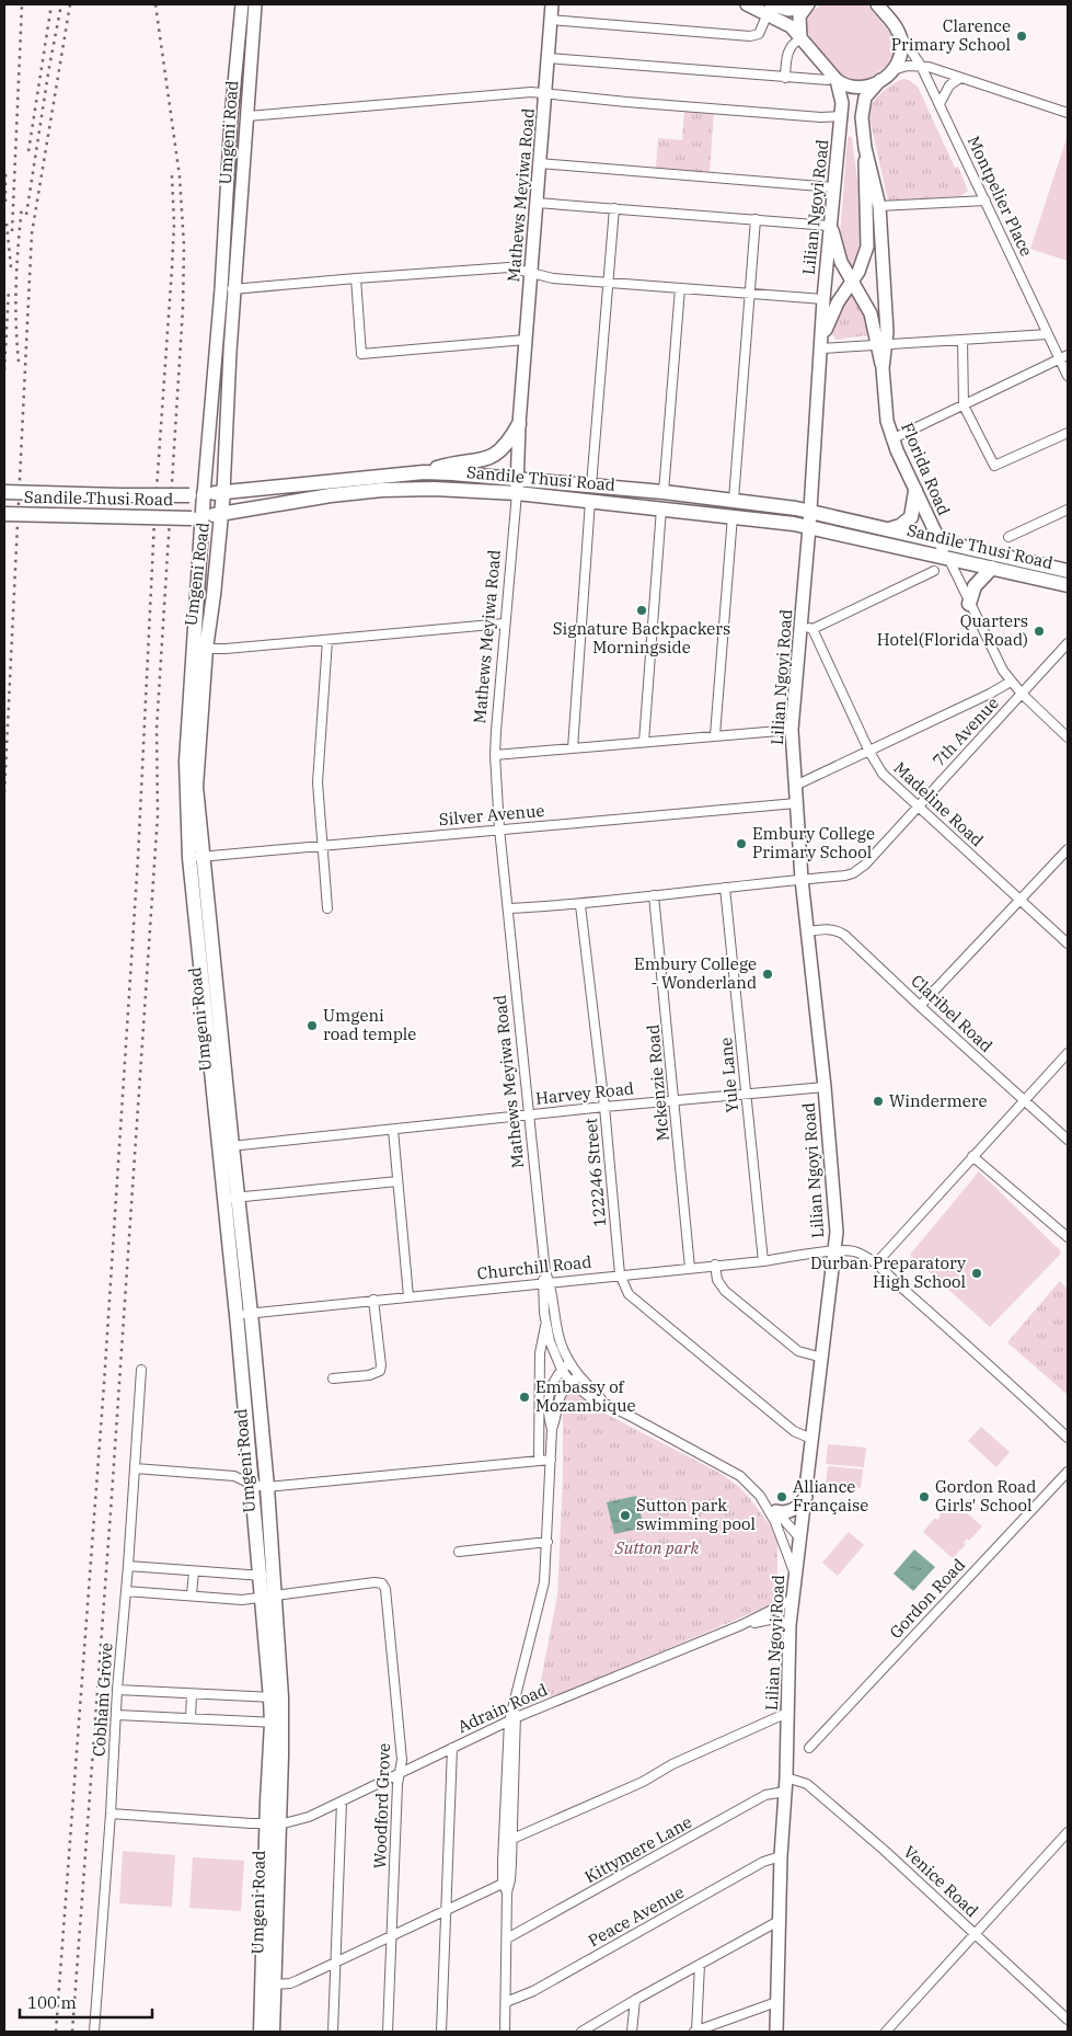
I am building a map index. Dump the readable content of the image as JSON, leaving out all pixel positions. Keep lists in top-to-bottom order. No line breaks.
{"streets":{"main road":["Umgeni Road","Sandile Thusi Road"],"street":["Mathews Meyiwa Road","Montpelier Place","Lilian Ngoyi Road","Florida Road","7th Avenue","Madeline Road","Silver Avenue","Claribel Road","Yule Lane","Mckenzie Road","Harvey Road","122246 Street","Churchill Road","Gordon Road","Cobham Grove","Adrain Road","Woodford Grove","Kittymere Lane","Venice Road","Peace Avenue"]},"crossings":[["Umgeni Road","Sandile Thusi Road"],["Umgeni Road","Silver Avenue"],["Umgeni Road","Harvey Road"],["Umgeni Road","Churchill Road"],["Umgeni Road","Adrain Road"],["Umgeni Road","Woodford Grove"],["Mathews Meyiwa Road","Sandile Thusi Road"],["Mathews Meyiwa Road","7th Avenue"],["Mathews Meyiwa Road","Silver Avenue"],["Mathews Meyiwa Road","Harvey Road"],["Mathews Meyiwa Road","Churchill Road"],["Lilian Ngoyi Road","Florida Road"],["Lilian Ngoyi Road","Sandile Thusi Road"],["Lilian Ngoyi Road","7th Avenue"],["Lilian Ngoyi Road","Madeline Road"],["Lilian Ngoyi Road","Silver Avenue"],["Lilian Ngoyi Road","Claribel Road"],["Lilian Ngoyi Road","Harvey Road"],["Lilian Ngoyi Road","Churchill Road"],["Lilian Ngoyi Road","Adrain Road"],["Lilian Ngoyi Road","Kittymere Lane"],["Lilian Ngoyi Road","Venice Road"],["Lilian Ngoyi Road","Peace Avenue"],["Florida Road","Sandile Thusi Road"],["Florida Road","7th Avenue"],["7th Avenue","Madeline Road"],["7th Avenue","Yule Lane"],["7th Avenue","Mckenzie Road"],["7th Avenue","122246 Street"],["Yule Lane","Harvey Road"],["Yule Lane","Churchill Road"],["Mckenzie Road","Harvey Road"],["Mckenzie Road","Churchill Road"],["Harvey Road","122246 Street"],["122246 Street","Churchill Road"],["Cobham Grove","Adrain Road"],["Adrain Road","Woodford Grove"]],"parks":["Sutton park"],"places":["Clarence Primary School","Signature Backpackers Morningside","Quarters Hotel(Florida Road)","Embury College Primary School","Embury College - Wonderland","Umgeni road temple","Windermere","Durban Preparatory High School","Embassy of Mozambique","Alliance Française","Gordon Road Girls' School","Sutton park swimming pool"],"scale_bar":"100 m"}
